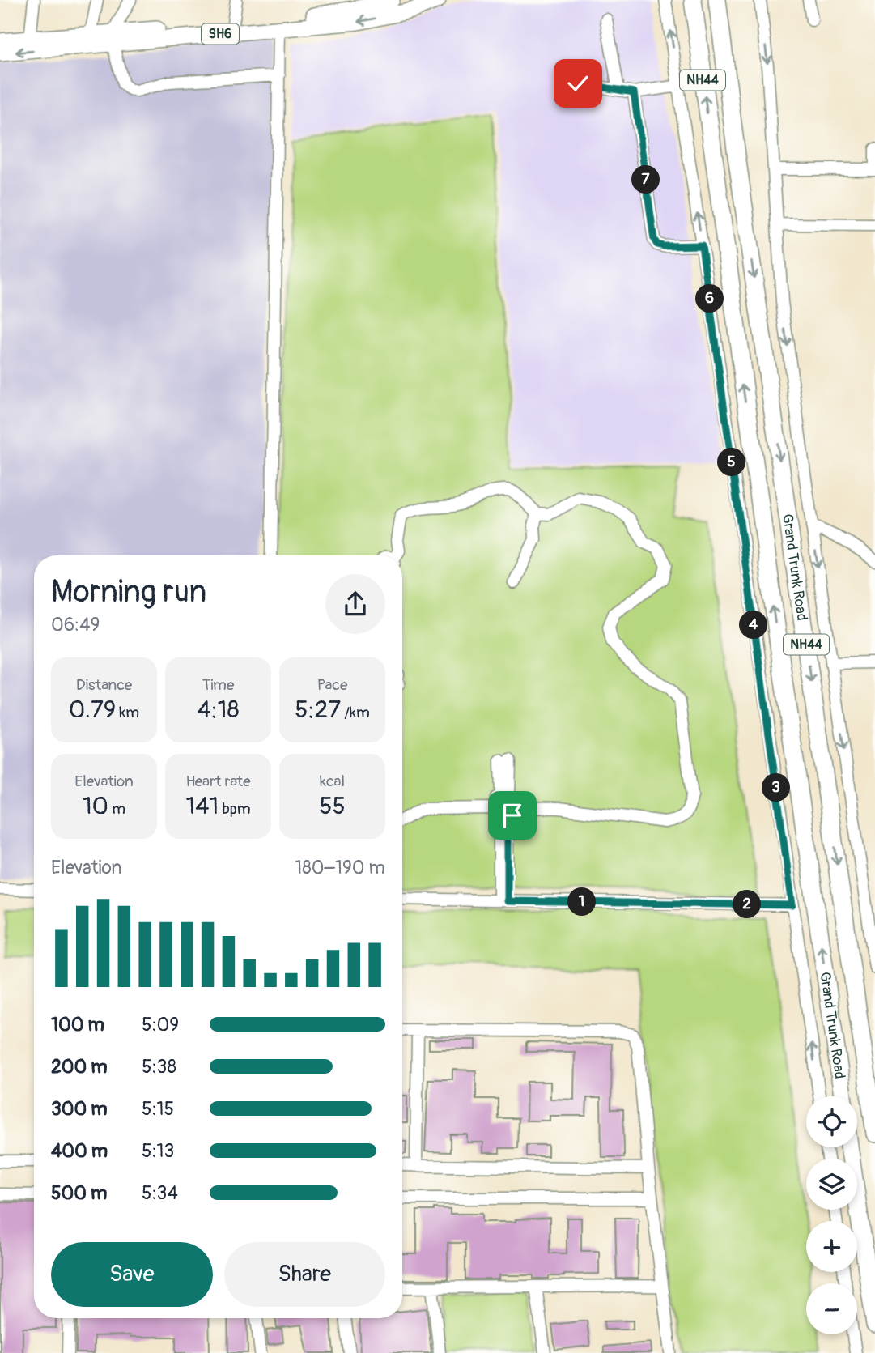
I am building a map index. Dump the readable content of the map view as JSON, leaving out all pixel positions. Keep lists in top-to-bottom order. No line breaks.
{"streets":{"highway":["NH44","Grand Trunk Road"],"main road":["SH6"]},"page":{"pins":["7","6","5","4","3","1","2"],"heading":["Morning run","06:49"],"stats":[["Distance","0.79 km"],["Time","4:18"],["Pace","5:27 /km"],["Elevation","10 m"],["Heart rate","141 bpm"],["kcal","55"]],"chart":["Elevation","180–190 m"],"list":[{"name":"100 m","note":"5:09"},{"name":"200 m","note":"5:38"},{"name":"300 m","note":"5:15"},{"name":"400 m","note":"5:13"},{"name":"500 m","note":"5:34"}],"map_buttons":["+","−"],"buttons":["Save","Share"]}}
